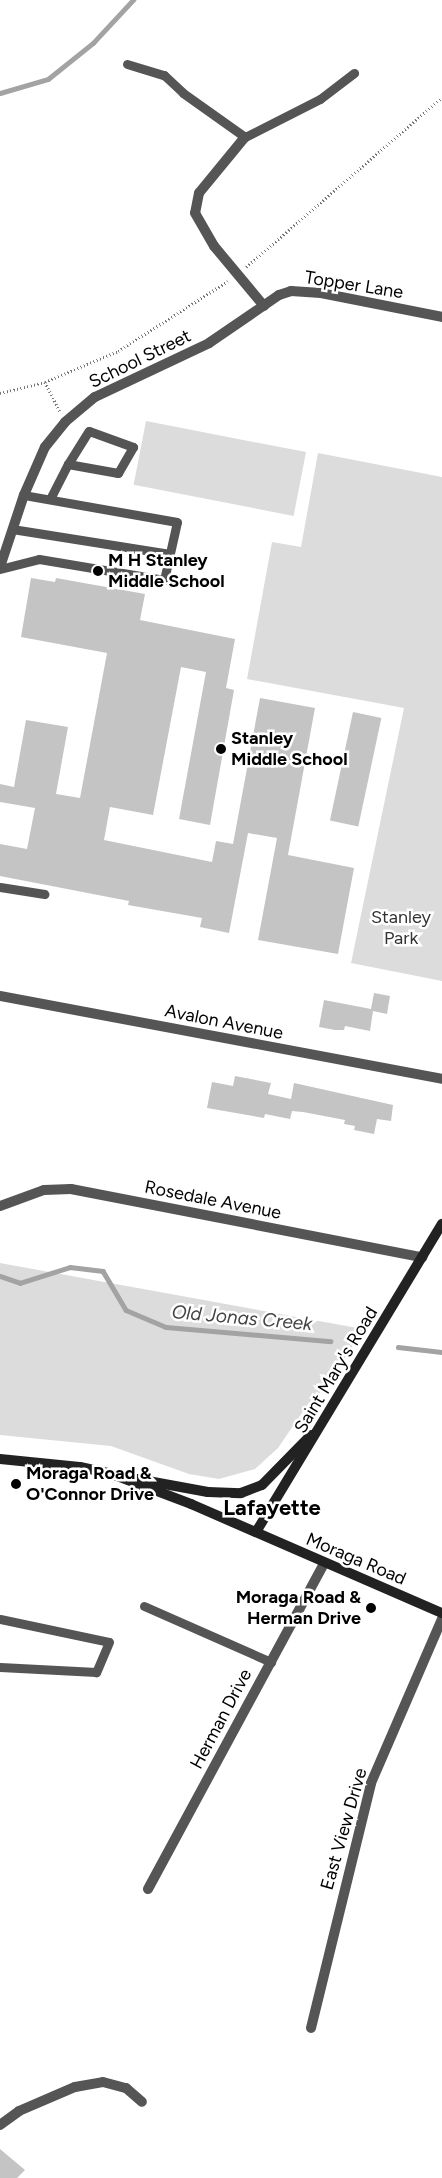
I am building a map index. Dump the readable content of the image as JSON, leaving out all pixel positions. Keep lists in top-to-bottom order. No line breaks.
{"streets":{"street":["Topper Lane","School Street","Avalon Avenue","Rosedale Avenue","Saint Mary's Road","Moraga Road","Herman Drive","East View Drive"]},"crossings":[["Topper Lane","School Street"],["Rosedale Avenue","Saint Mary's Road"],["Saint Mary's Road","Moraga Road"],["Moraga Road","Herman Drive"]],"districts":["Lafayette"],"water":["Old Jonas Creek"],"parks":["Stanley Park"],"places":["M H Stanley Middle School","Stanley Middle School","Moraga Road & O'Connor Drive","Moraga Road & Herman Drive"]}
